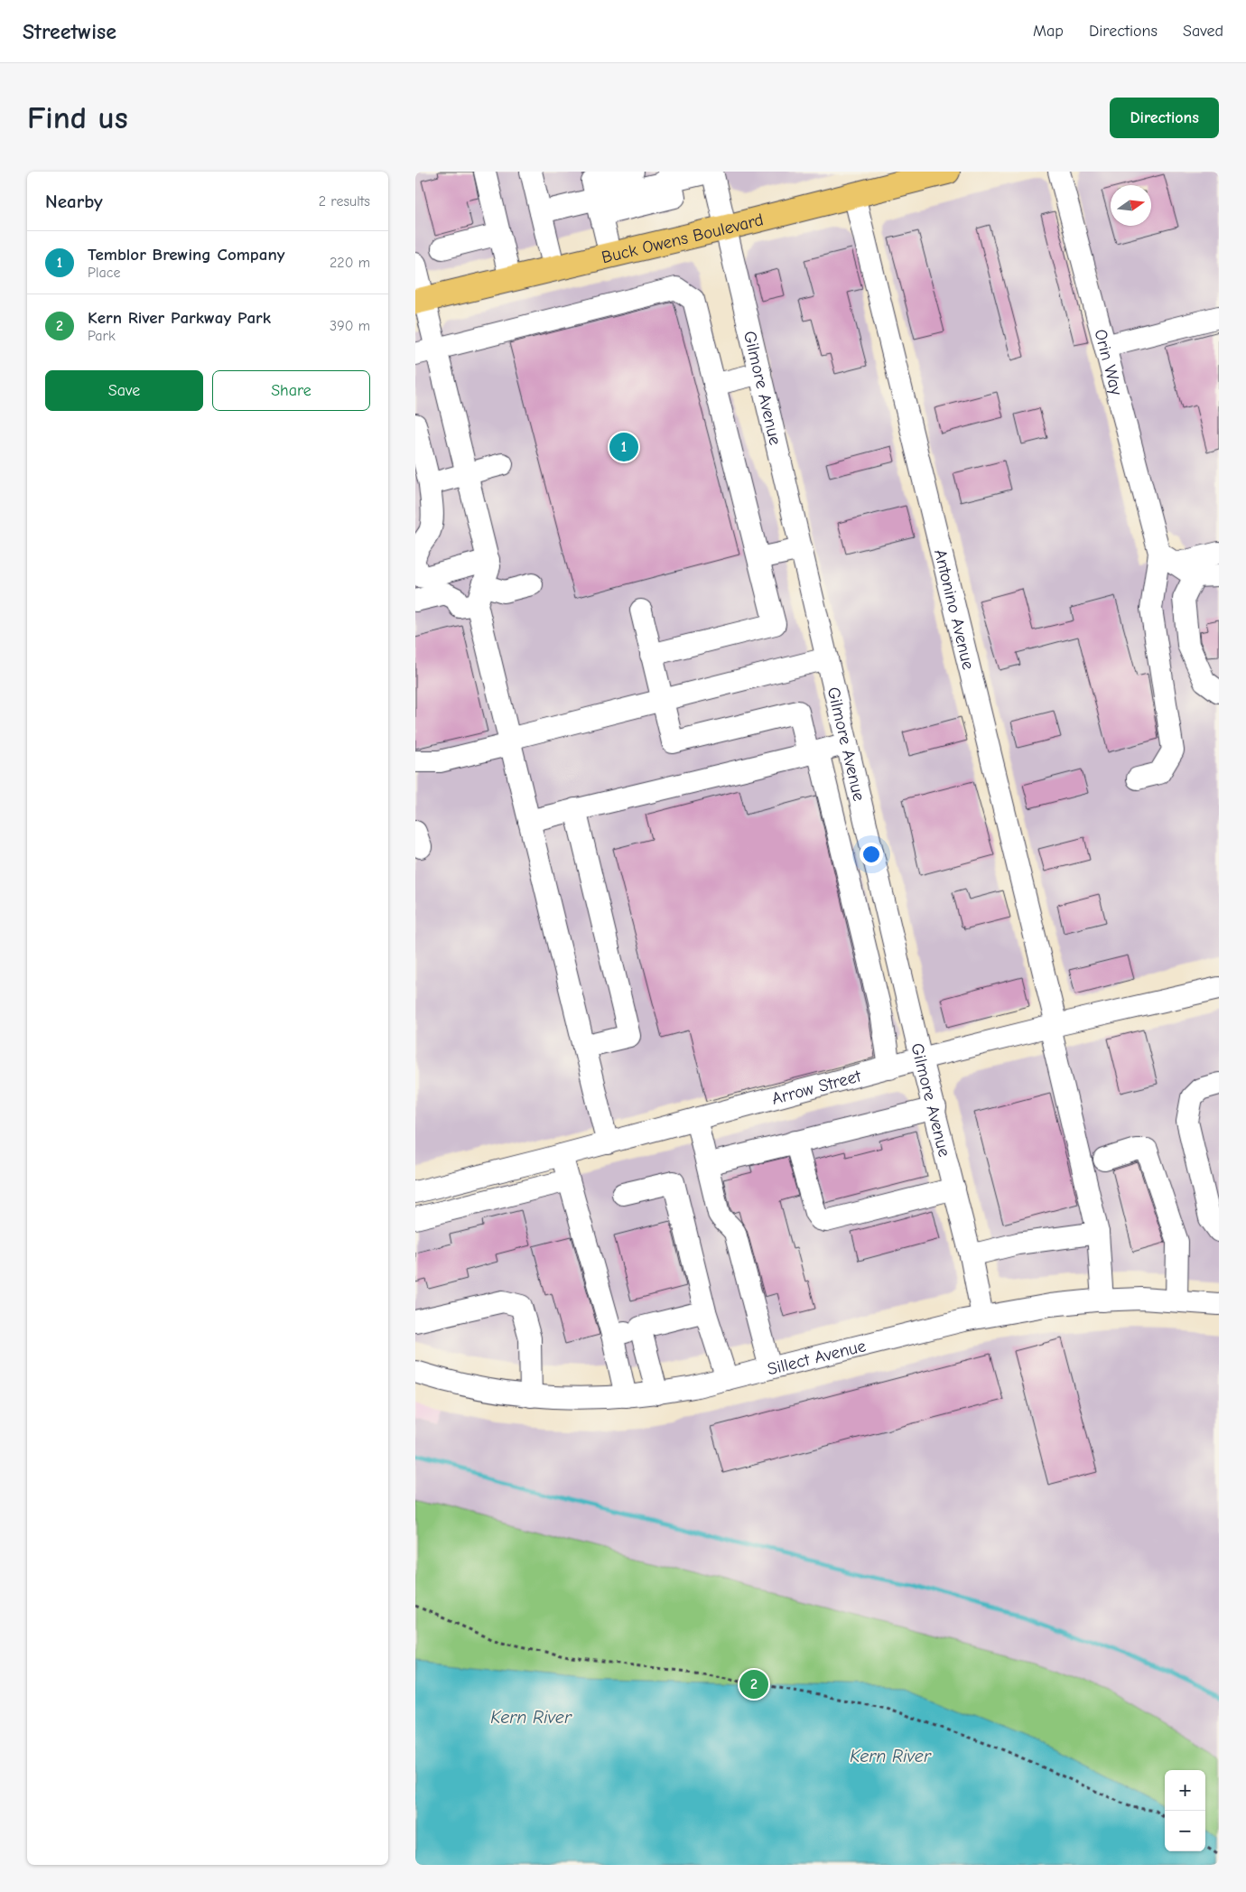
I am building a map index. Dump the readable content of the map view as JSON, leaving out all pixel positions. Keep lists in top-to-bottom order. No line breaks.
{"streets":{"main road":["Buck Owens Boulevard"],"street":["Orin Way","Gilmore Avenue","Antonino Avenue","Arrow Street","Sillect Avenue"]},"crossings":[["Buck Owens Boulevard","Gilmore Avenue"],["Buck Owens Boulevard","Antonino Avenue"],["Gilmore Avenue","Arrow Street"],["Gilmore Avenue","Sillect Avenue"],["Antonino Avenue","Arrow Street"],["Antonino Avenue","Sillect Avenue"]],"water":["Kern River"],"north":"right","page":{"header":"Streetwise","nav":["Map","Directions","Saved"],"buttons":["Directions",["Save","Share"]],"title":"Find us","heading":["Nearby","2 results"],"list":[{"mark":"1","name":"Temblor Brewing Company","note":"Place","value":"220 m"},{"mark":"2","name":"Kern River Parkway Park","note":"Park","value":"390 m"}],"pins":["1","2"],"map_buttons":["+","−"]}}
